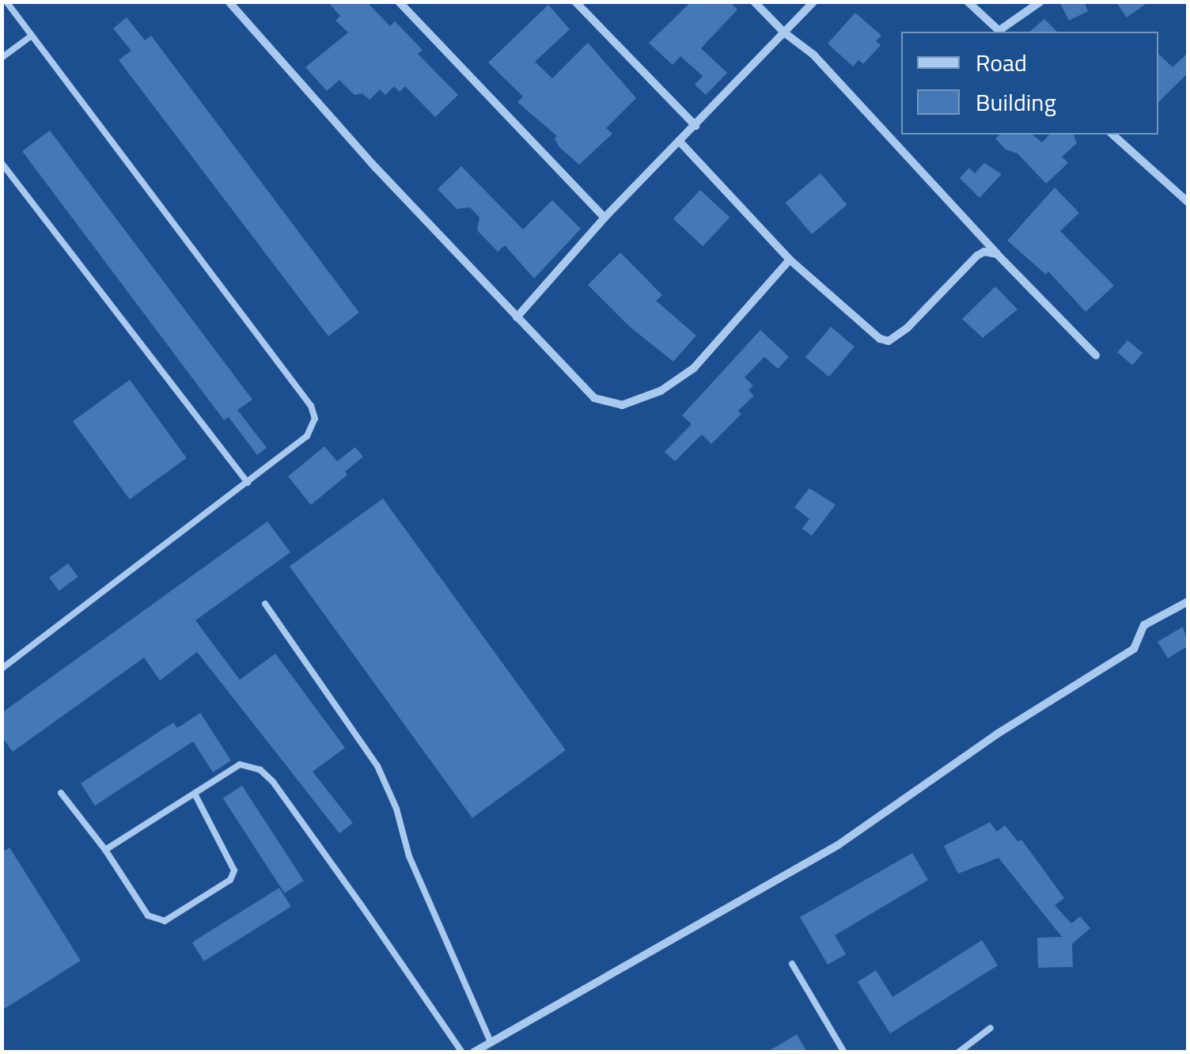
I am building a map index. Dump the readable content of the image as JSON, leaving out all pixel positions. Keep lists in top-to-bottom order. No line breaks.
{"legend":["Road","Building"]}
